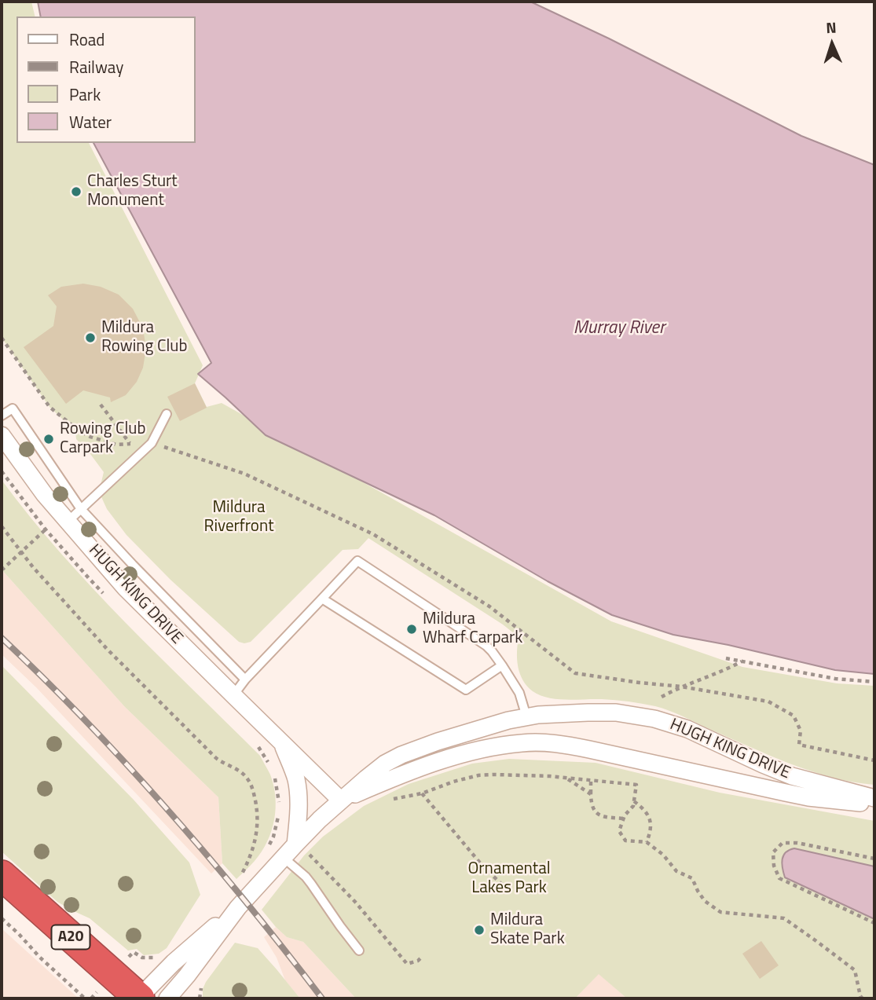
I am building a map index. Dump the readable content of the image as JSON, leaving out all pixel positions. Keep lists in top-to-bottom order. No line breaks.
{"streets":{"highway":["A20"],"street":["HUGH KING DRIVE"]},"crossings":[["HUGH KING DRIVE","A20"]],"water":["Murray River"],"parks":["Mildura Riverfront","Ornamental Lakes Park"],"places":["Charles Sturt Monument","Mildura Rowing Club","Rowing Club Carpark","Mildura Wharf Carpark","Mildura Skate Park"],"legend":["Road","Railway","Park","Water"],"north":"top"}
